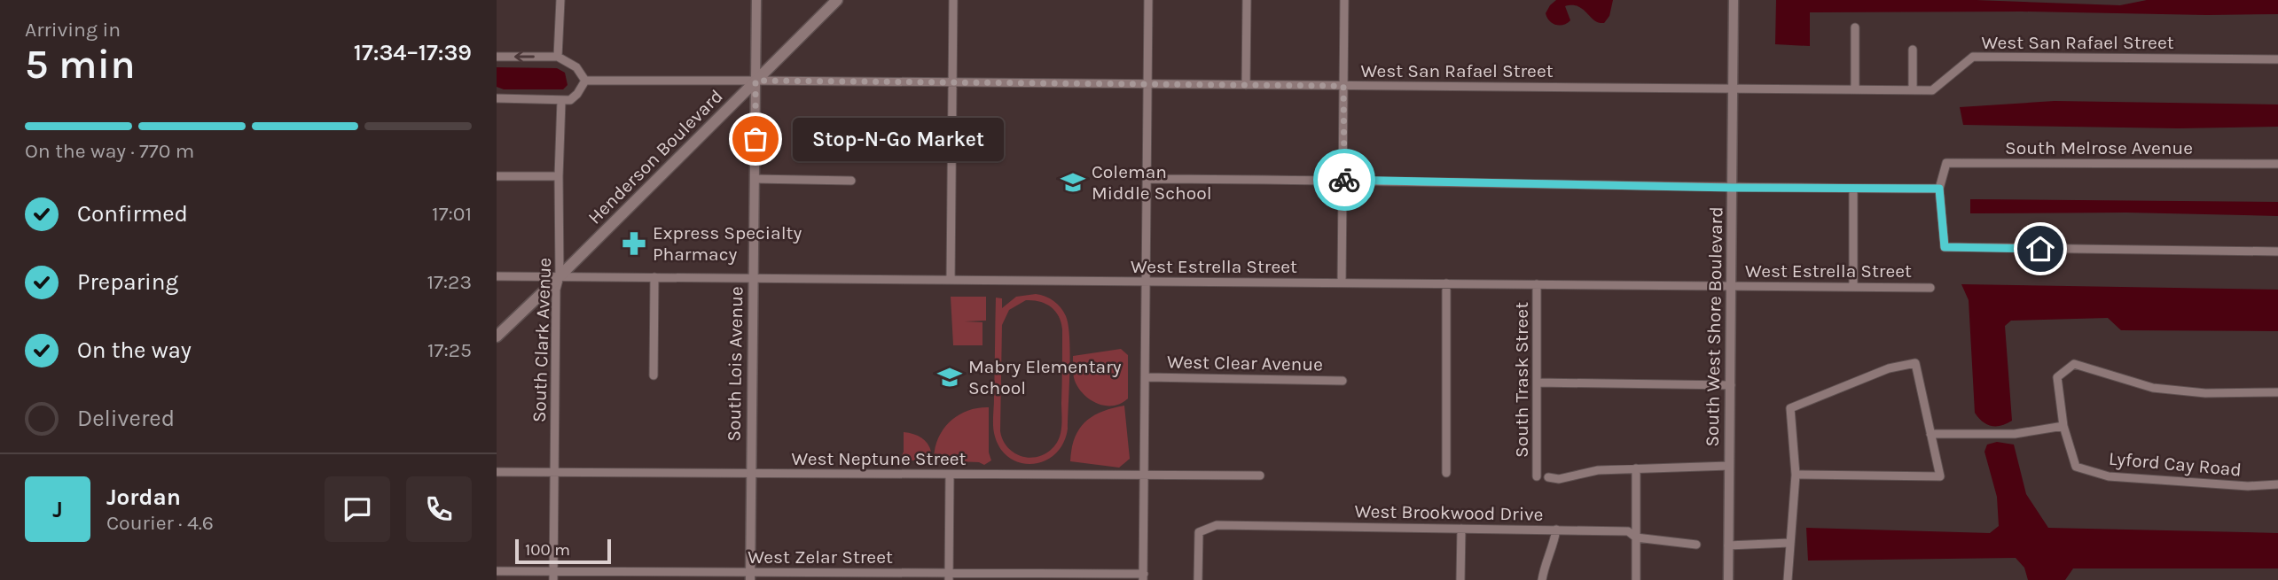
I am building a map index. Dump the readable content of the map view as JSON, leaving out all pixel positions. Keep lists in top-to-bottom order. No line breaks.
{"streets":{"main road":["Henderson Boulevard"],"street":["West San Rafael Street","South Melrose Avenue","West Estrella Street","South West Shore Boulevard","South Clark Avenue","West Clear Avenue","South Lois Avenue","South Trask Street","West Neptune Street","Lyford Cay Road","West Brookwood Drive","West Zelar Street"]},"crossings":[["West San Rafael Street","Henderson Boulevard"],["West San Rafael Street","South West Shore Boulevard"],["West San Rafael Street","South Lois Avenue"],["Henderson Boulevard","West Estrella Street"],["Henderson Boulevard","South Clark Avenue"],["Henderson Boulevard","South Lois Avenue"],["West Estrella Street","South West Shore Boulevard"],["West Estrella Street","South Clark Avenue"],["West Estrella Street","South Lois Avenue"],["West Estrella Street","South Trask Street"],["South Clark Avenue","West Neptune Street"],["South Clark Avenue","West Zelar Street"],["South Lois Avenue","West Neptune Street"],["South Lois Avenue","West Zelar Street"]],"places":{"other":["Stop-N-Go Market"],"school or university":["Coleman Middle School","Mabry Elementary School"],"pharmacy":["Express Specialty Pharmacy"]},"scale_bar":"100 m","page":{"heading":["5 min","Arriving in","17:34–17:39"],"panel":["Jordan","Courier · 4.6"],"bar":"On the way · 770 m","bubble":"Stop-N-Go Market","list":[["Confirmed","17:01"],["Preparing","17:23"],["On the way","17:25"],"Delivered"],"round":"J","scale":"100 m"}}
